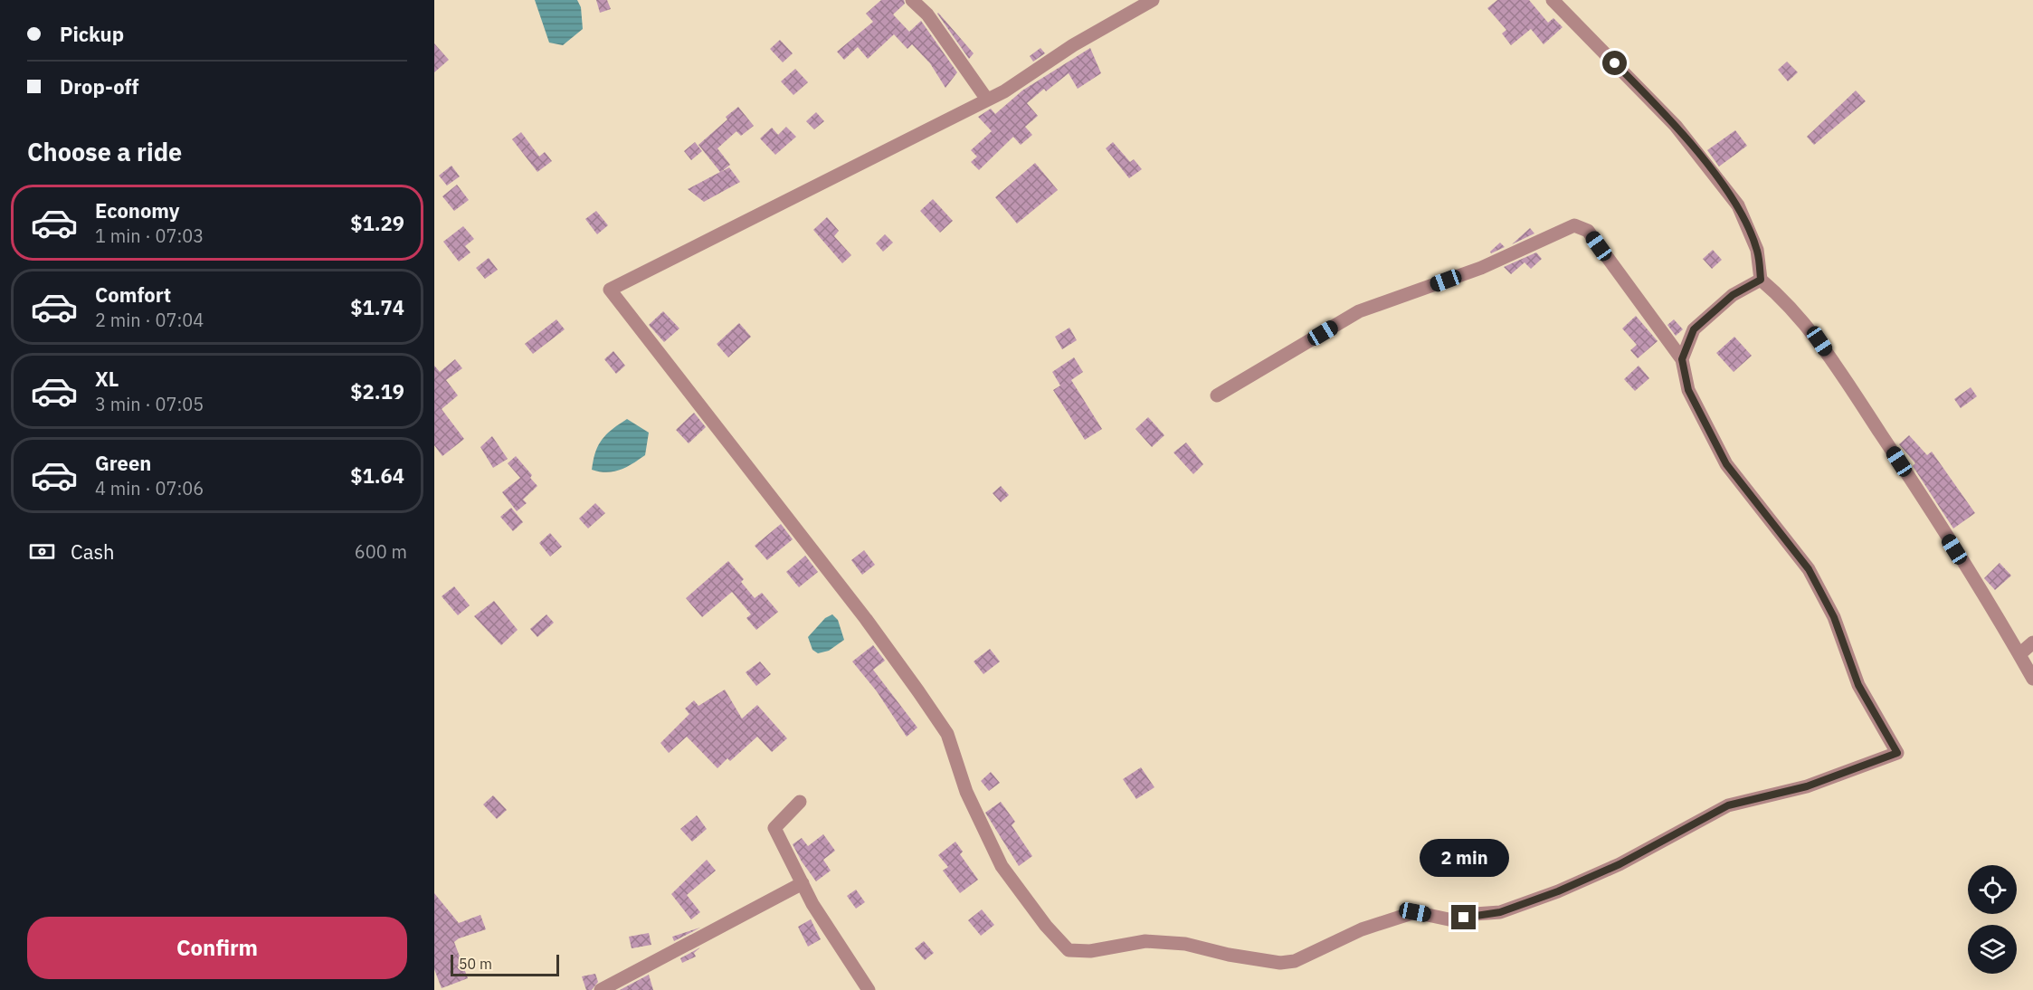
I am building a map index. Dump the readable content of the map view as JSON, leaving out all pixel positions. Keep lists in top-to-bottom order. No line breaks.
{"scale_bar":"50 m","page":{"banner":["Pickup","Drop-off"],"heading":"Choose a ride","list":[{"name":"Economy","note":"1 min · 07:03","value":"$1.29"},{"name":"Comfort","note":"2 min · 07:04","value":"$1.74"},{"name":"XL","note":"3 min · 07:05","value":"$2.19"},{"name":"Green","note":"4 min · 07:06","value":"$1.64"}],"pay":["Cash","600 m"],"bubble":"2 min","buttons":"Confirm","scale":"50 m"}}
